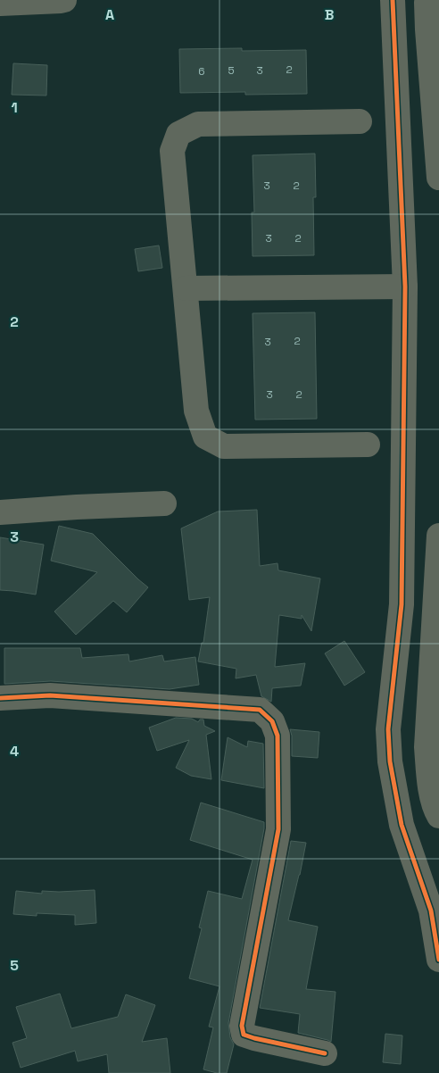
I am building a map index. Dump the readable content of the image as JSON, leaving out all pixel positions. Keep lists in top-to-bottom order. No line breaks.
{"house_numbers":["2","5","3","6","3","2","3","2","2","3","3","2"],"grid":{"columns":["A","B"],"rows":["1","2","3","4","5"]}}
